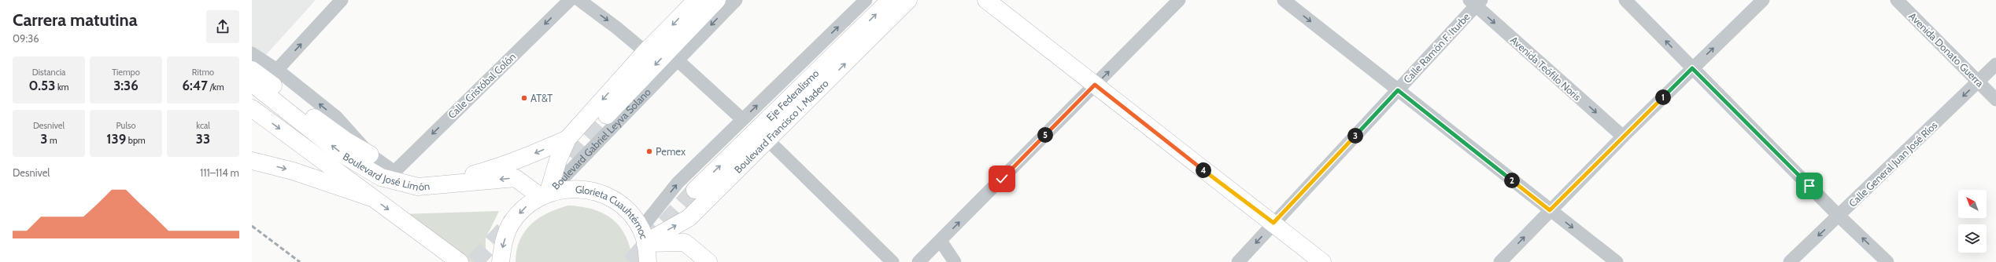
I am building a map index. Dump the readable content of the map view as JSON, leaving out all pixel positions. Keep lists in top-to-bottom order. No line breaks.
{"streets":{"main road":["Eje Federalismo","Boulevard Francisco I. Madero","Boulevard Gabriel Leyva Solano","Boulevard José Limón","Glorieta Cuauhtémoc"],"street":["Calle Ramón F. Iturbe","Avenida Donato Guerra","Avenida Teófilo Noris","Calle Cristóbal Colón","Calle General Juan José Ríos"]},"crossings":[["Calle Ramón F. Iturbe","Avenida Teófilo Noris"],["Avenida Donato Guerra","Calle General Juan José Ríos"],["Calle Cristóbal Colón","Boulevard José Limón"],["Boulevard Francisco I. Madero","Glorieta Cuauhtémoc"],["Boulevard Gabriel Leyva Solano","Boulevard José Limón"],["Boulevard Gabriel Leyva Solano","Glorieta Cuauhtémoc"],["Boulevard José Limón","Glorieta Cuauhtémoc"]],"one_way":["Calle Cristóbal Colón","Calle General Juan José Ríos"],"places":["AT&T","Pemex"],"north":"top left","page":{"heading":["Carrera matutina","09:36"],"stats":[["Distancia","0.53 km"],["Tiempo","3:36"],["Ritmo","6:47 /km"],["Desnivel","3 m"],["Pulso","139 bpm"],["kcal","33"]],"pins":["1","5","3","4","2"],"chart":["Desnivel","111–114 m"]}}
